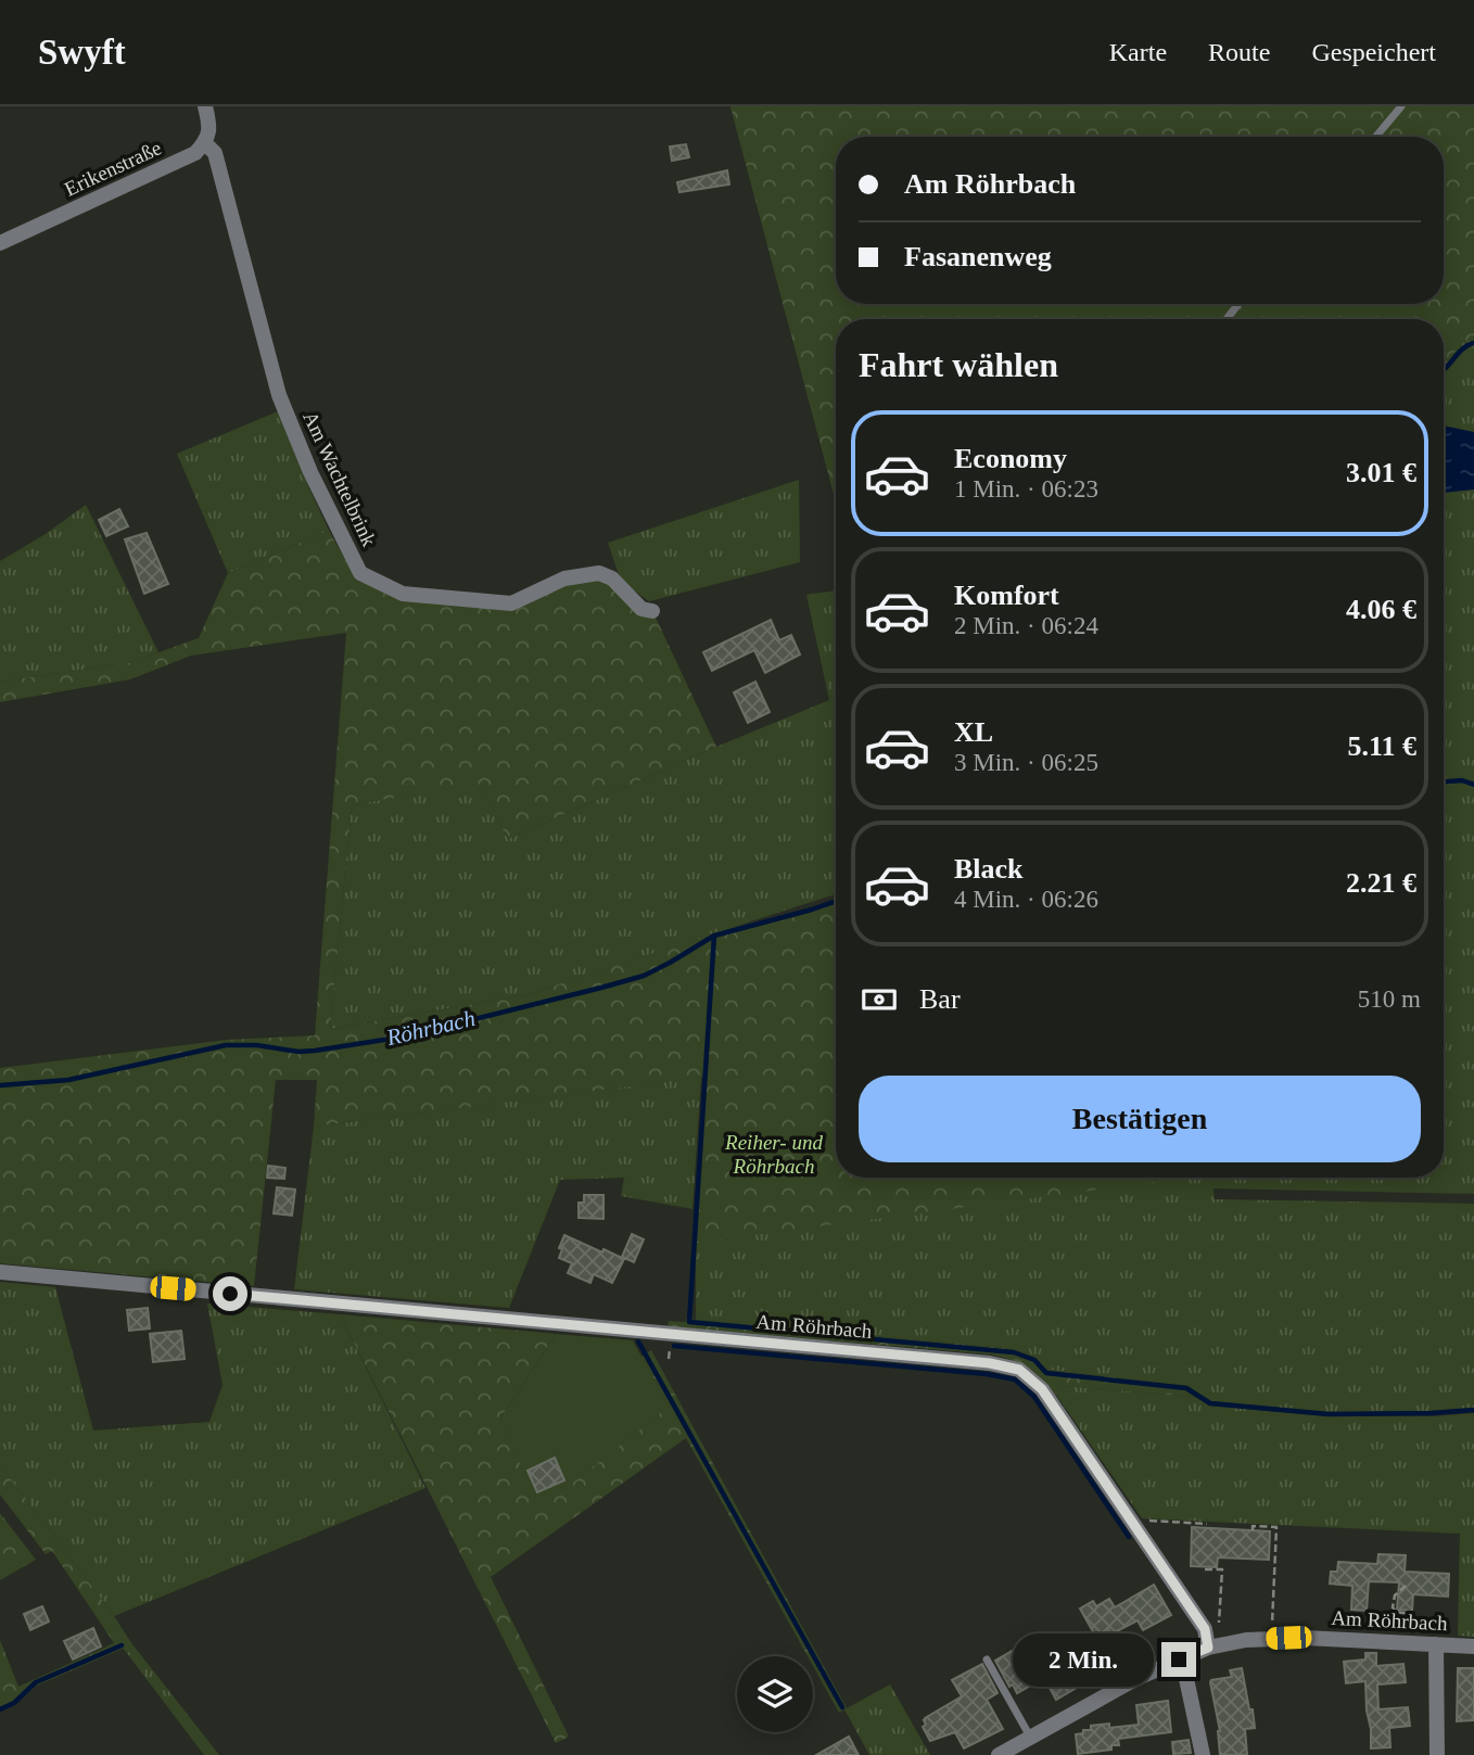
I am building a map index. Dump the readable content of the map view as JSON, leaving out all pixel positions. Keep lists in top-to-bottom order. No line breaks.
{"streets":{"street":["Erikenstraße","Am Wachtelbrink","Am Röhrbach"]},"crossings":[["Erikenstraße","Am Wachtelbrink"]],"water":["Röhrbach"],"parks":["Reiher- und Röhrbach"],"page":{"header":"Swyft","nav":["Karte","Route","Gespeichert"],"banner":["Am Röhrbach","Fasanenweg"],"heading":"Fahrt wählen","list":[{"name":"Economy","note":"1 Min. · 06:23","value":"3.01 €"},{"name":"Komfort","note":"2 Min. · 06:24","value":"4.06 €"},{"name":"XL","note":"3 Min. · 06:25","value":"5.11 €"},{"name":"Black","note":"4 Min. · 06:26","value":"2.21 €"}],"pay":["Bar","510 m"],"buttons":"Bestätigen","bubble":"2 Min."}}
